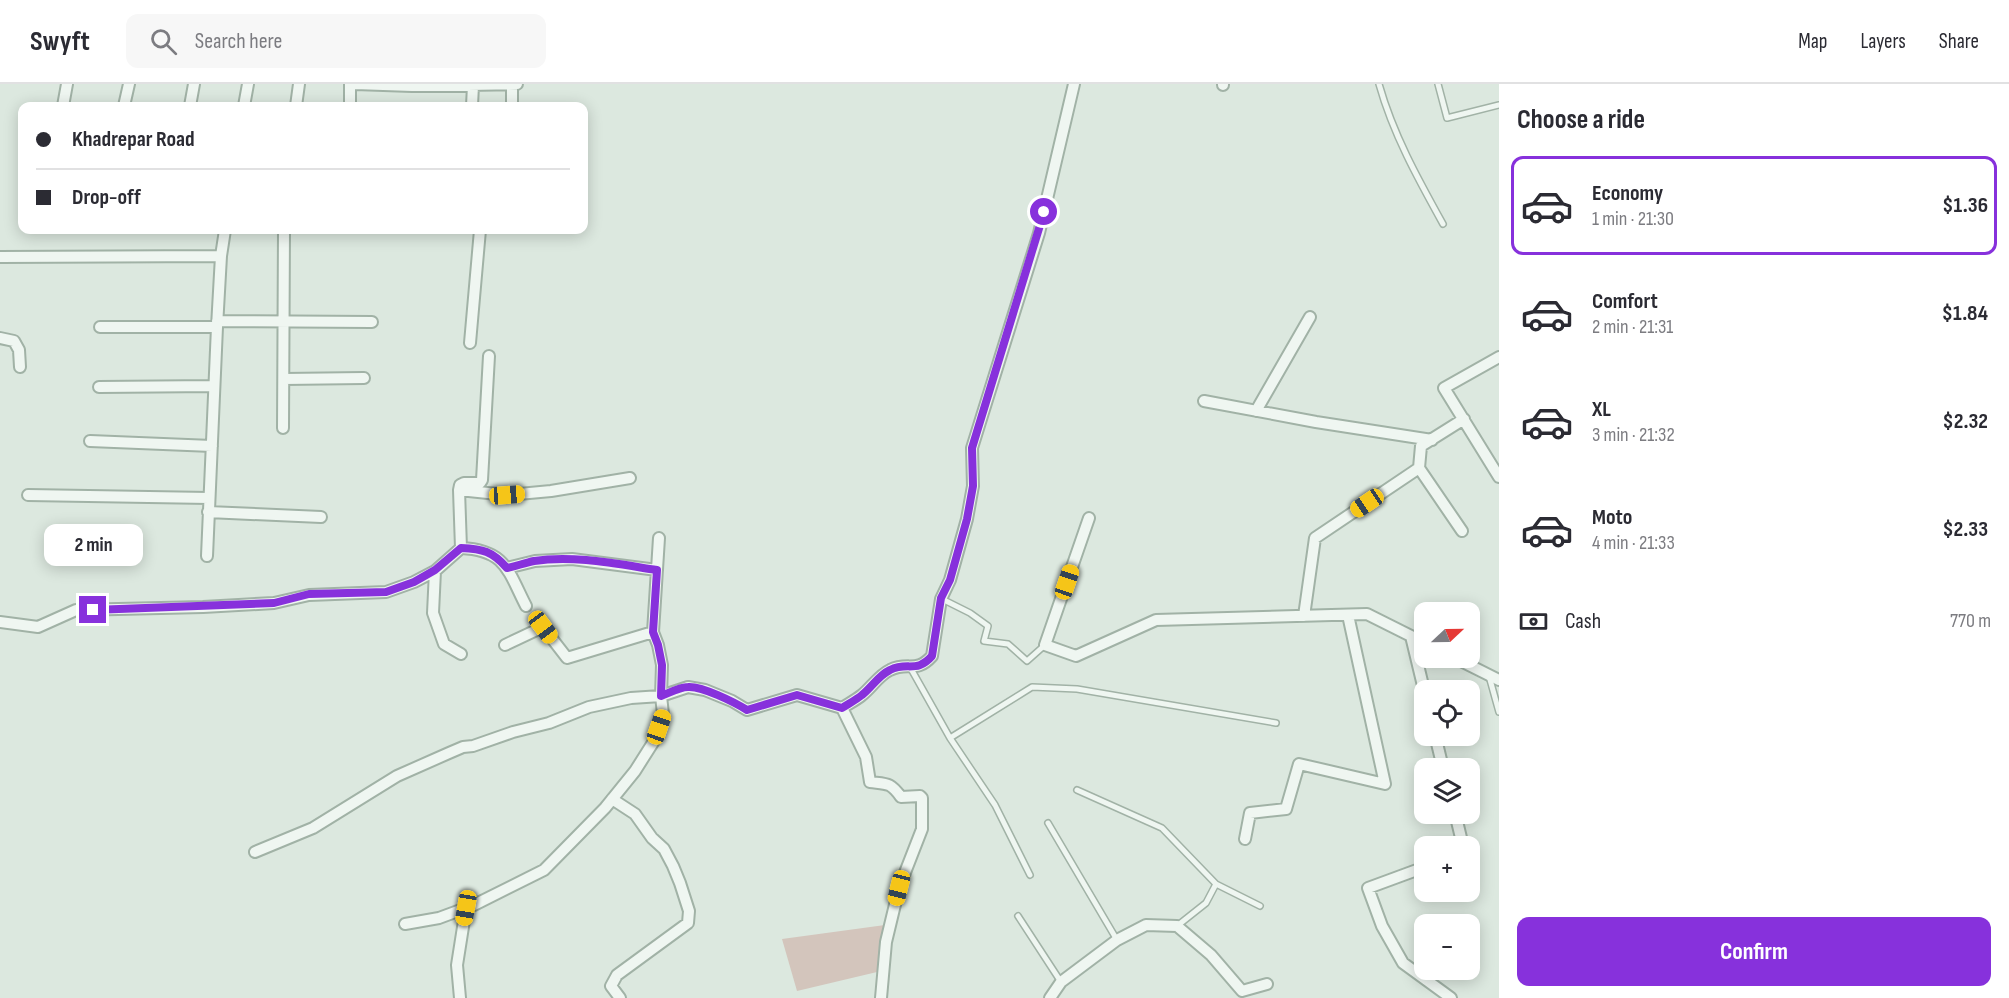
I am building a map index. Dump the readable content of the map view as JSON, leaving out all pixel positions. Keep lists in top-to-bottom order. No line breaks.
{"north":"right","page":{"header":"Swyft","search":"Search here","nav":["Map","Layers","Share"],"heading":"Choose a ride","banner":["Khadrepar Road","Drop-off"],"list":[{"name":"Economy","note":"1 min · 21:30","value":"$1.36"},{"name":"Comfort","note":"2 min · 21:31","value":"$1.84"},{"name":"XL","note":"3 min · 21:32","value":"$2.32"},{"name":"Moto","note":"4 min · 21:33","value":"$2.33"}],"bubble":"2 min","pay":["Cash","770 m"],"map_buttons":["+","−"],"buttons":"Confirm"}}
